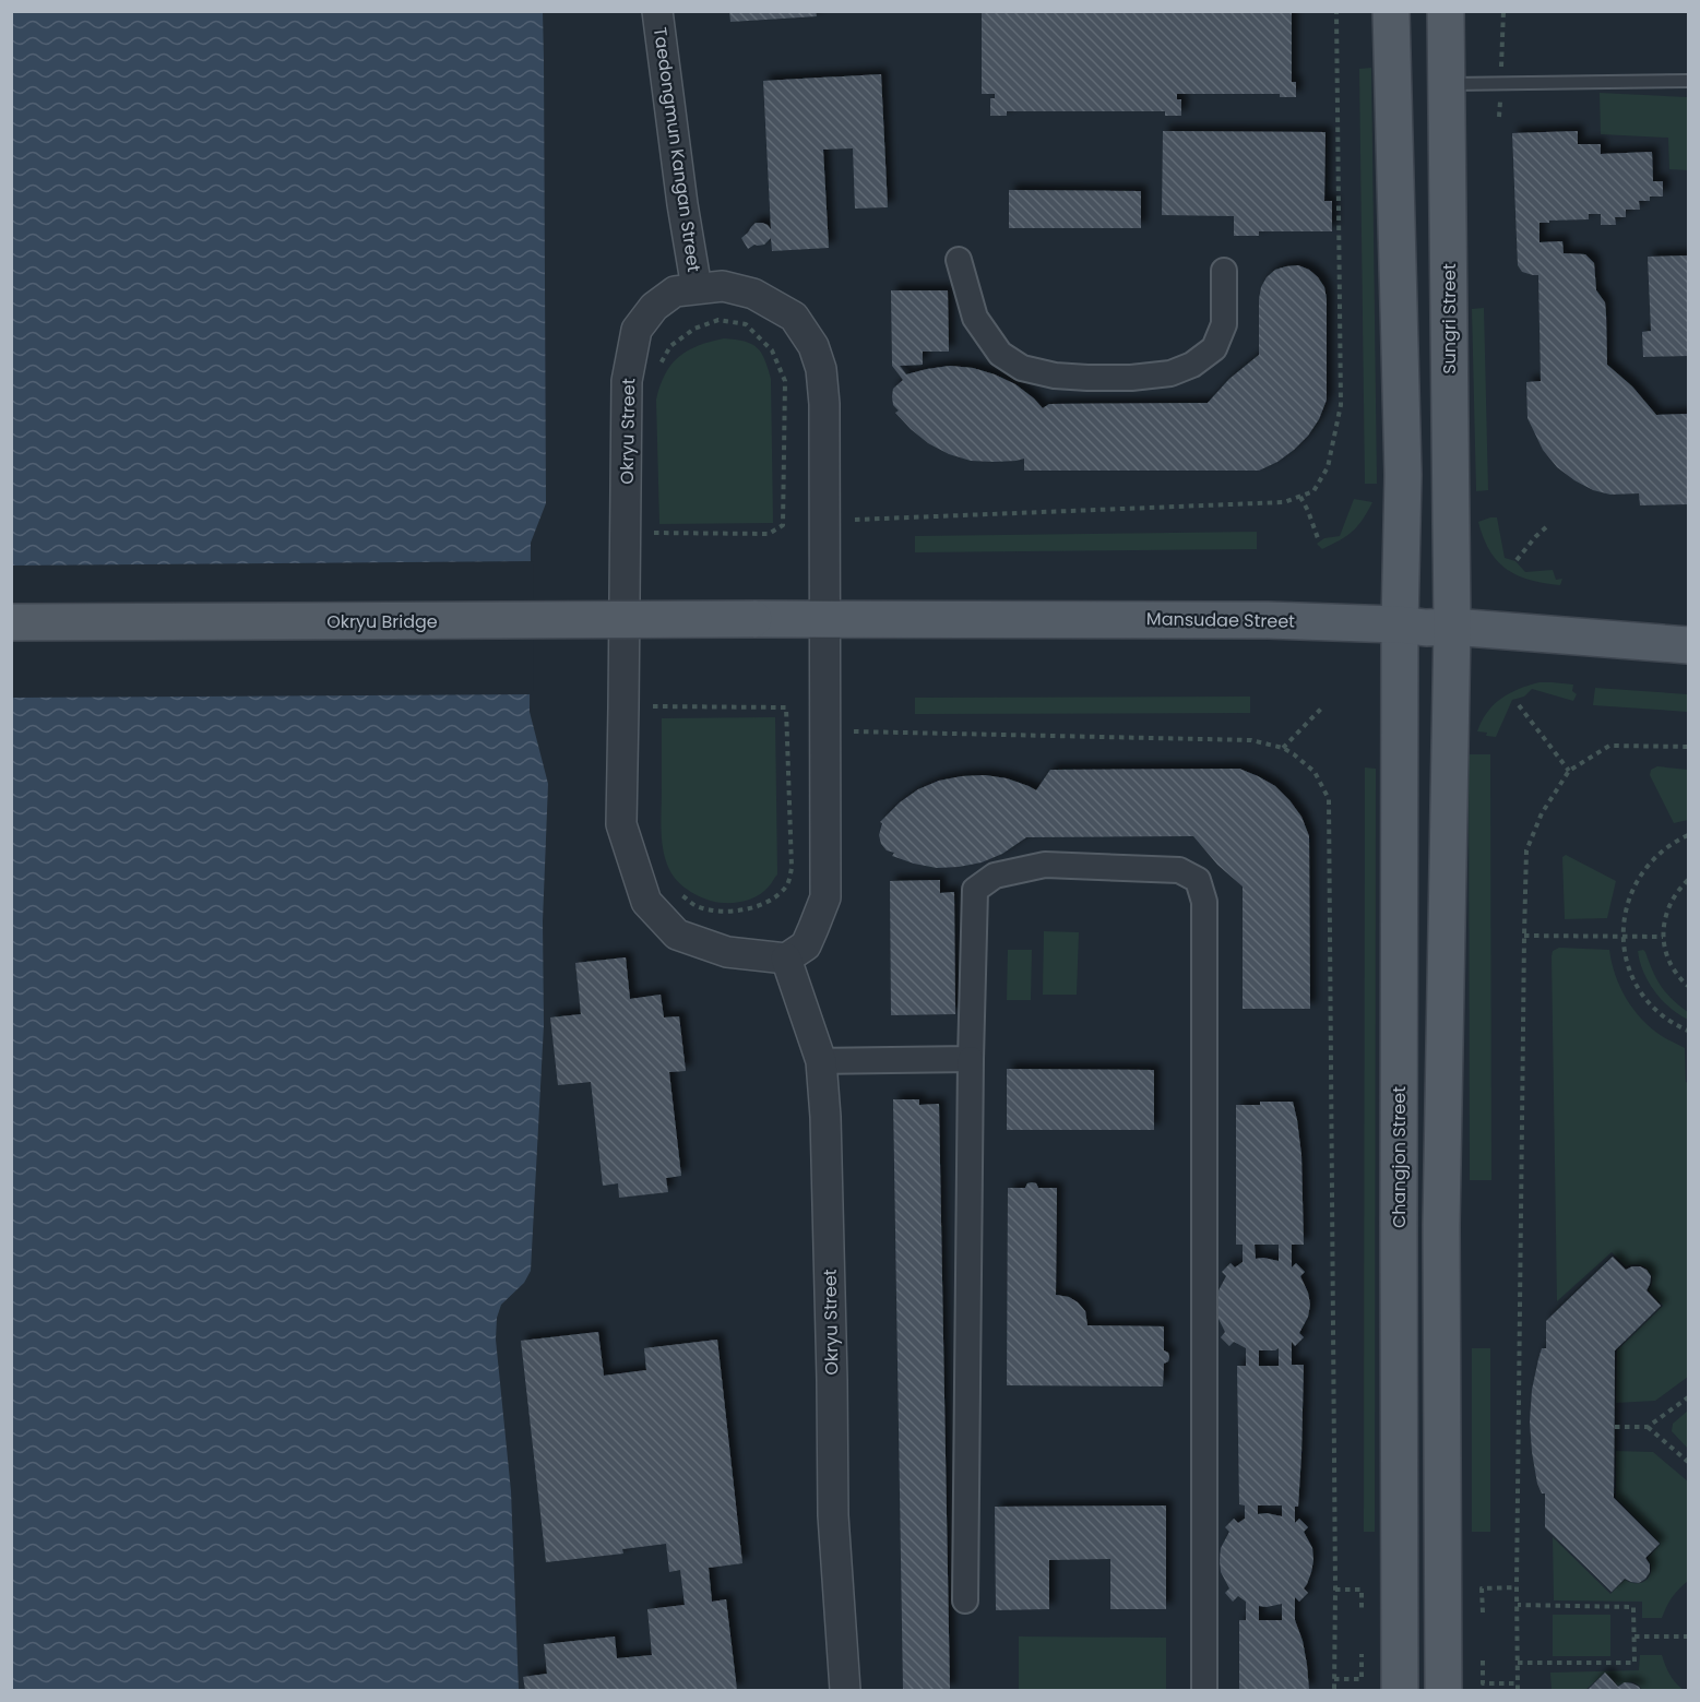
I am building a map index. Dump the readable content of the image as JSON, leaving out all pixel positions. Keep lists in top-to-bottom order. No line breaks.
{"streets":{"main road":["Sungri Street","Mansudae Street","Okryu Bridge","Changjon Street"],"street":["Taedongmun Kangan Street","Okryu Street"]},"crossings":[["Taedongmun Kangan Street","Okryu Street"],["Sungri Street","Mansudae Street"],["Okryu Street","Mansudae Street"],["Mansudae Street","Okryu Bridge"],["Mansudae Street","Changjon Street"]]}
